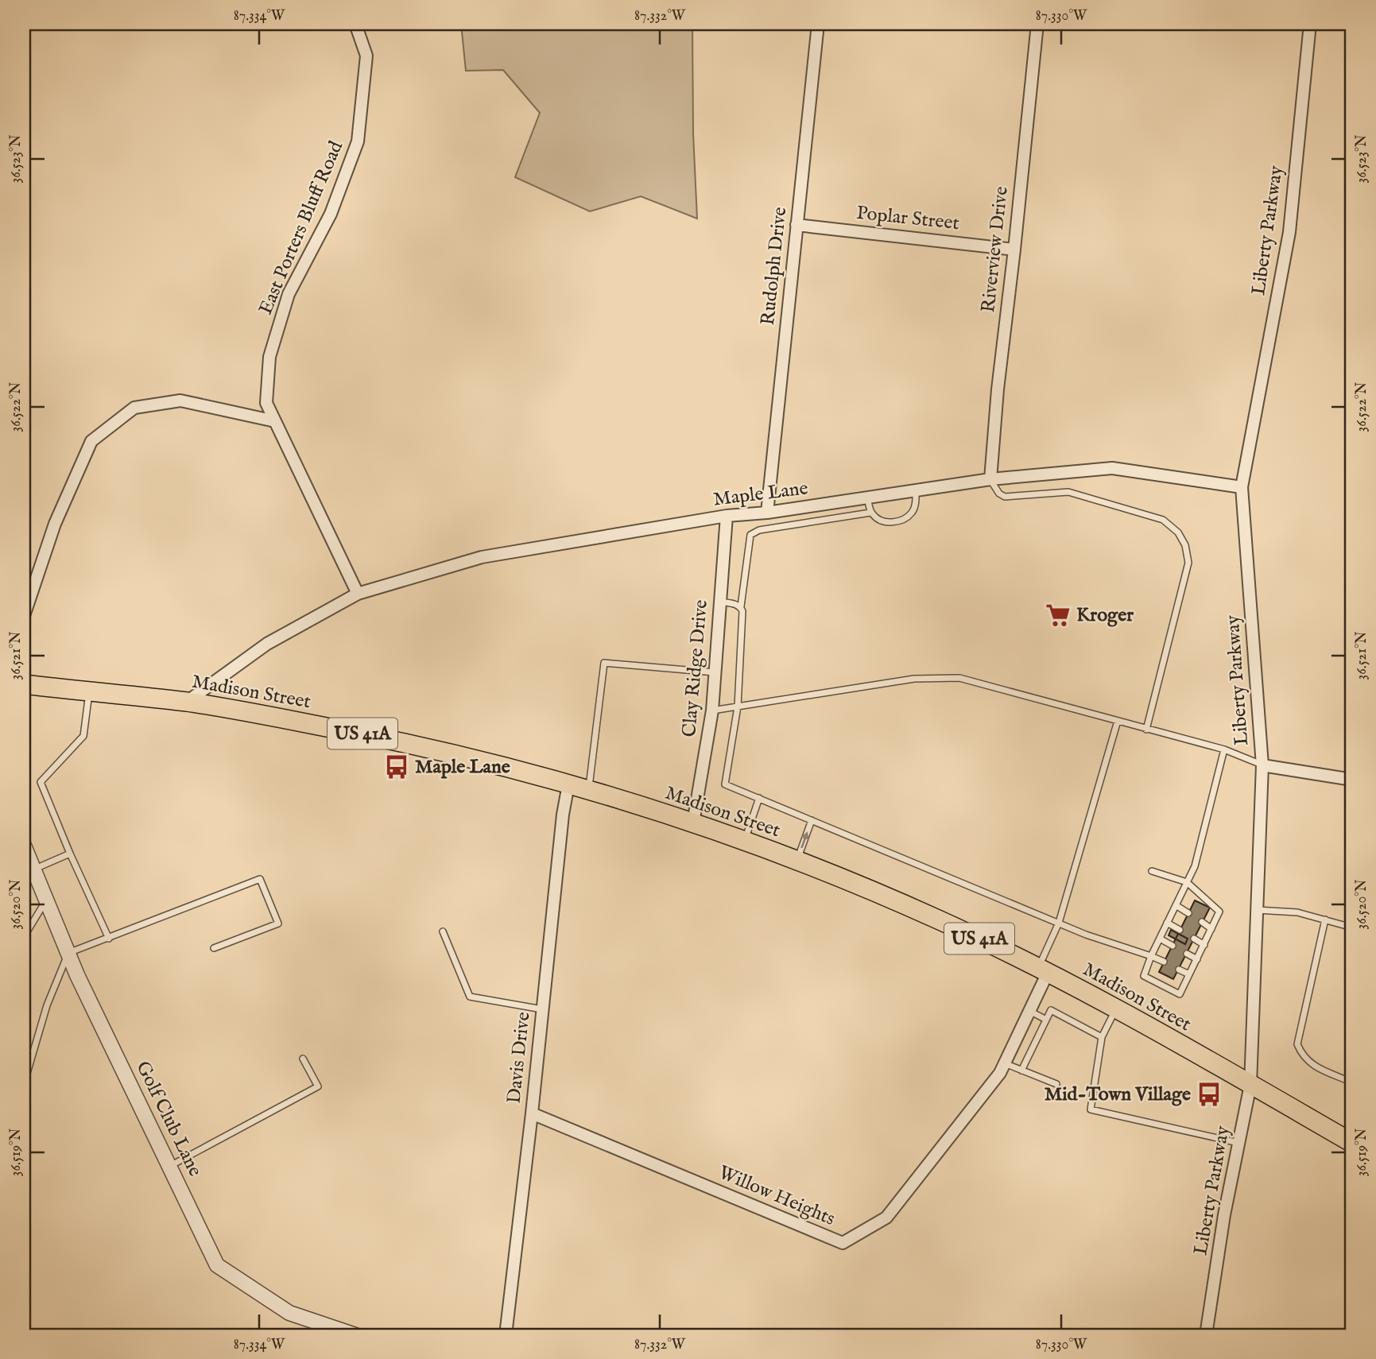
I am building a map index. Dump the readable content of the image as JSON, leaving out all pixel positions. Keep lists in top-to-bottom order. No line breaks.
{"streets":{"main road":["Madison Street","US 41A"],"street":["Poplar Street","East Porters Bluff Road","Liberty Parkway","Riverview Drive","Rudolph Drive","Maple Lane","Clay Ridge Drive","Davis Drive","Golf Club Lane","Willow Heights"]},"crossings":[["Poplar Street","Riverview Drive"],["Poplar Street","Rudolph Drive"],["East Porters Bluff Road","Maple Lane"],["Liberty Parkway","Maple Lane"],["Liberty Parkway","Madison Street"],["Riverview Drive","Maple Lane"],["Rudolph Drive","Maple Lane"],["Maple Lane","Clay Ridge Drive"],["Maple Lane","Madison Street"],["Clay Ridge Drive","Madison Street"],["Madison Street","Davis Drive"],["Madison Street","Willow Heights"],["Davis Drive","Willow Heights"]],"places":{"supermarket":["Kroger"],"bus stop":["Maple Lane","Mid-Town Village"]},"coordinates":["87.334°W","87.332°W","87.330°W","36.523°N","36.522°N","36.521°N","36.520°N","36.519°N"]}
